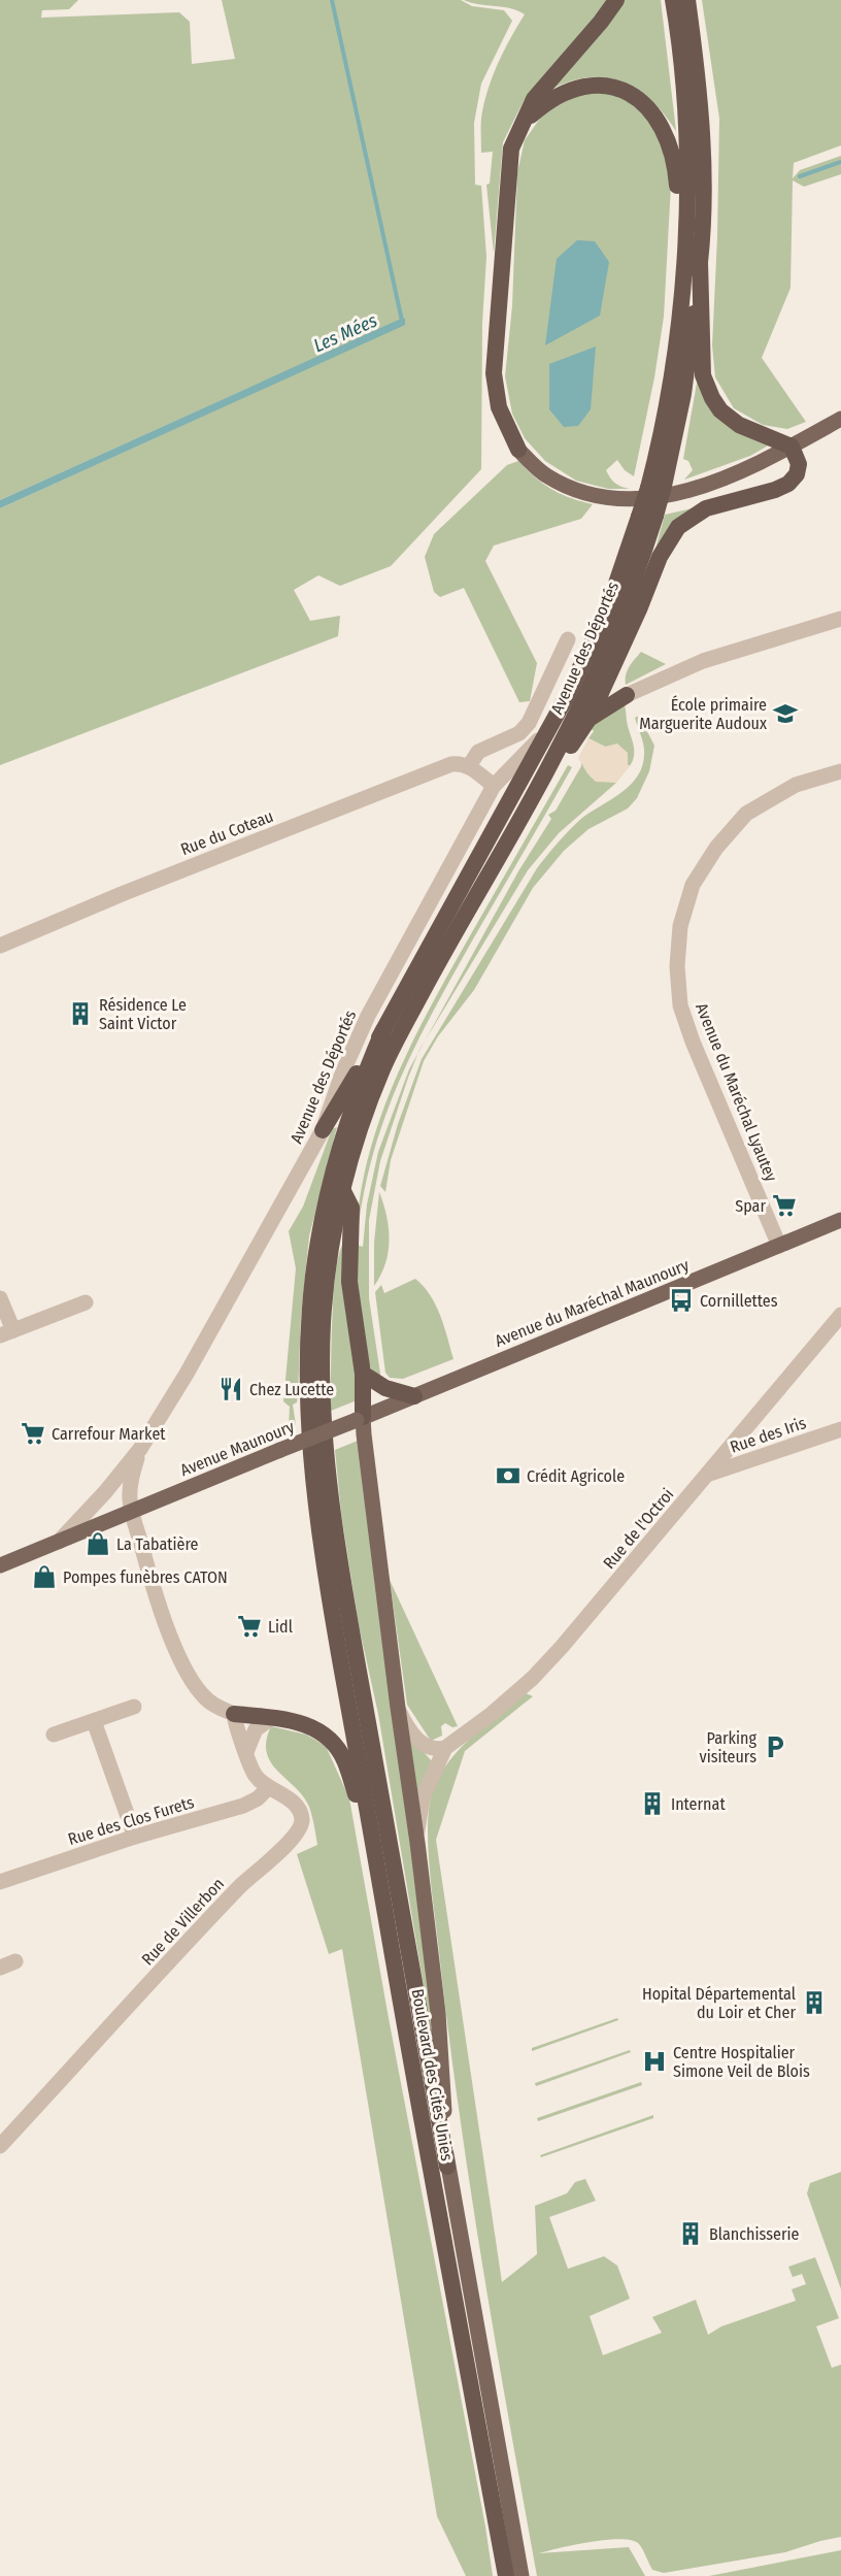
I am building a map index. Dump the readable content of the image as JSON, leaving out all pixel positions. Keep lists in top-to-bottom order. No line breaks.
{"streets":{"highway":["Avenue des Déportés","Boulevard des Cités Unies"],"main road":["Avenue du Maréchal Maunoury","Avenue Maunoury"],"street":["Rue du Coteau","Avenue du Maréchal Lyautey","Rue des Iris","Rue de l'Octroi","Rue des Clos Furets","Rue de Villerbon"]},"crossings":[["Avenue des Déportés","Avenue Maunoury"],["Avenue des Déportés","Rue de Villerbon"],["Avenue des Déportés","Boulevard des Cités Unies"],["Avenue du Maréchal Lyautey","Avenue du Maréchal Maunoury"],["Avenue du Maréchal Maunoury","Avenue Maunoury"],["Rue des Iris","Rue de l'Octroi"],["Rue des Clos Furets","Rue de Villerbon"]],"water":["Les Mées"],"places":{"school or university":["École primaire Marguerite Audoux"],"building":["Résidence Le Saint Victor","Internat","Hopital Départemental du Loir et Cher","Blanchisserie"],"supermarket":["Spar","Carrefour Market","Lidl"],"bus stop":["Cornillettes"],"restaurant":["Chez Lucette"],"bank":["Crédit Agricole"],"shop":["La Tabatière","Pompes funèbres CATON"],"parking":["Parking visiteurs"],"hospital":["Centre Hospitalier Simone Veil de Blois"]}}
